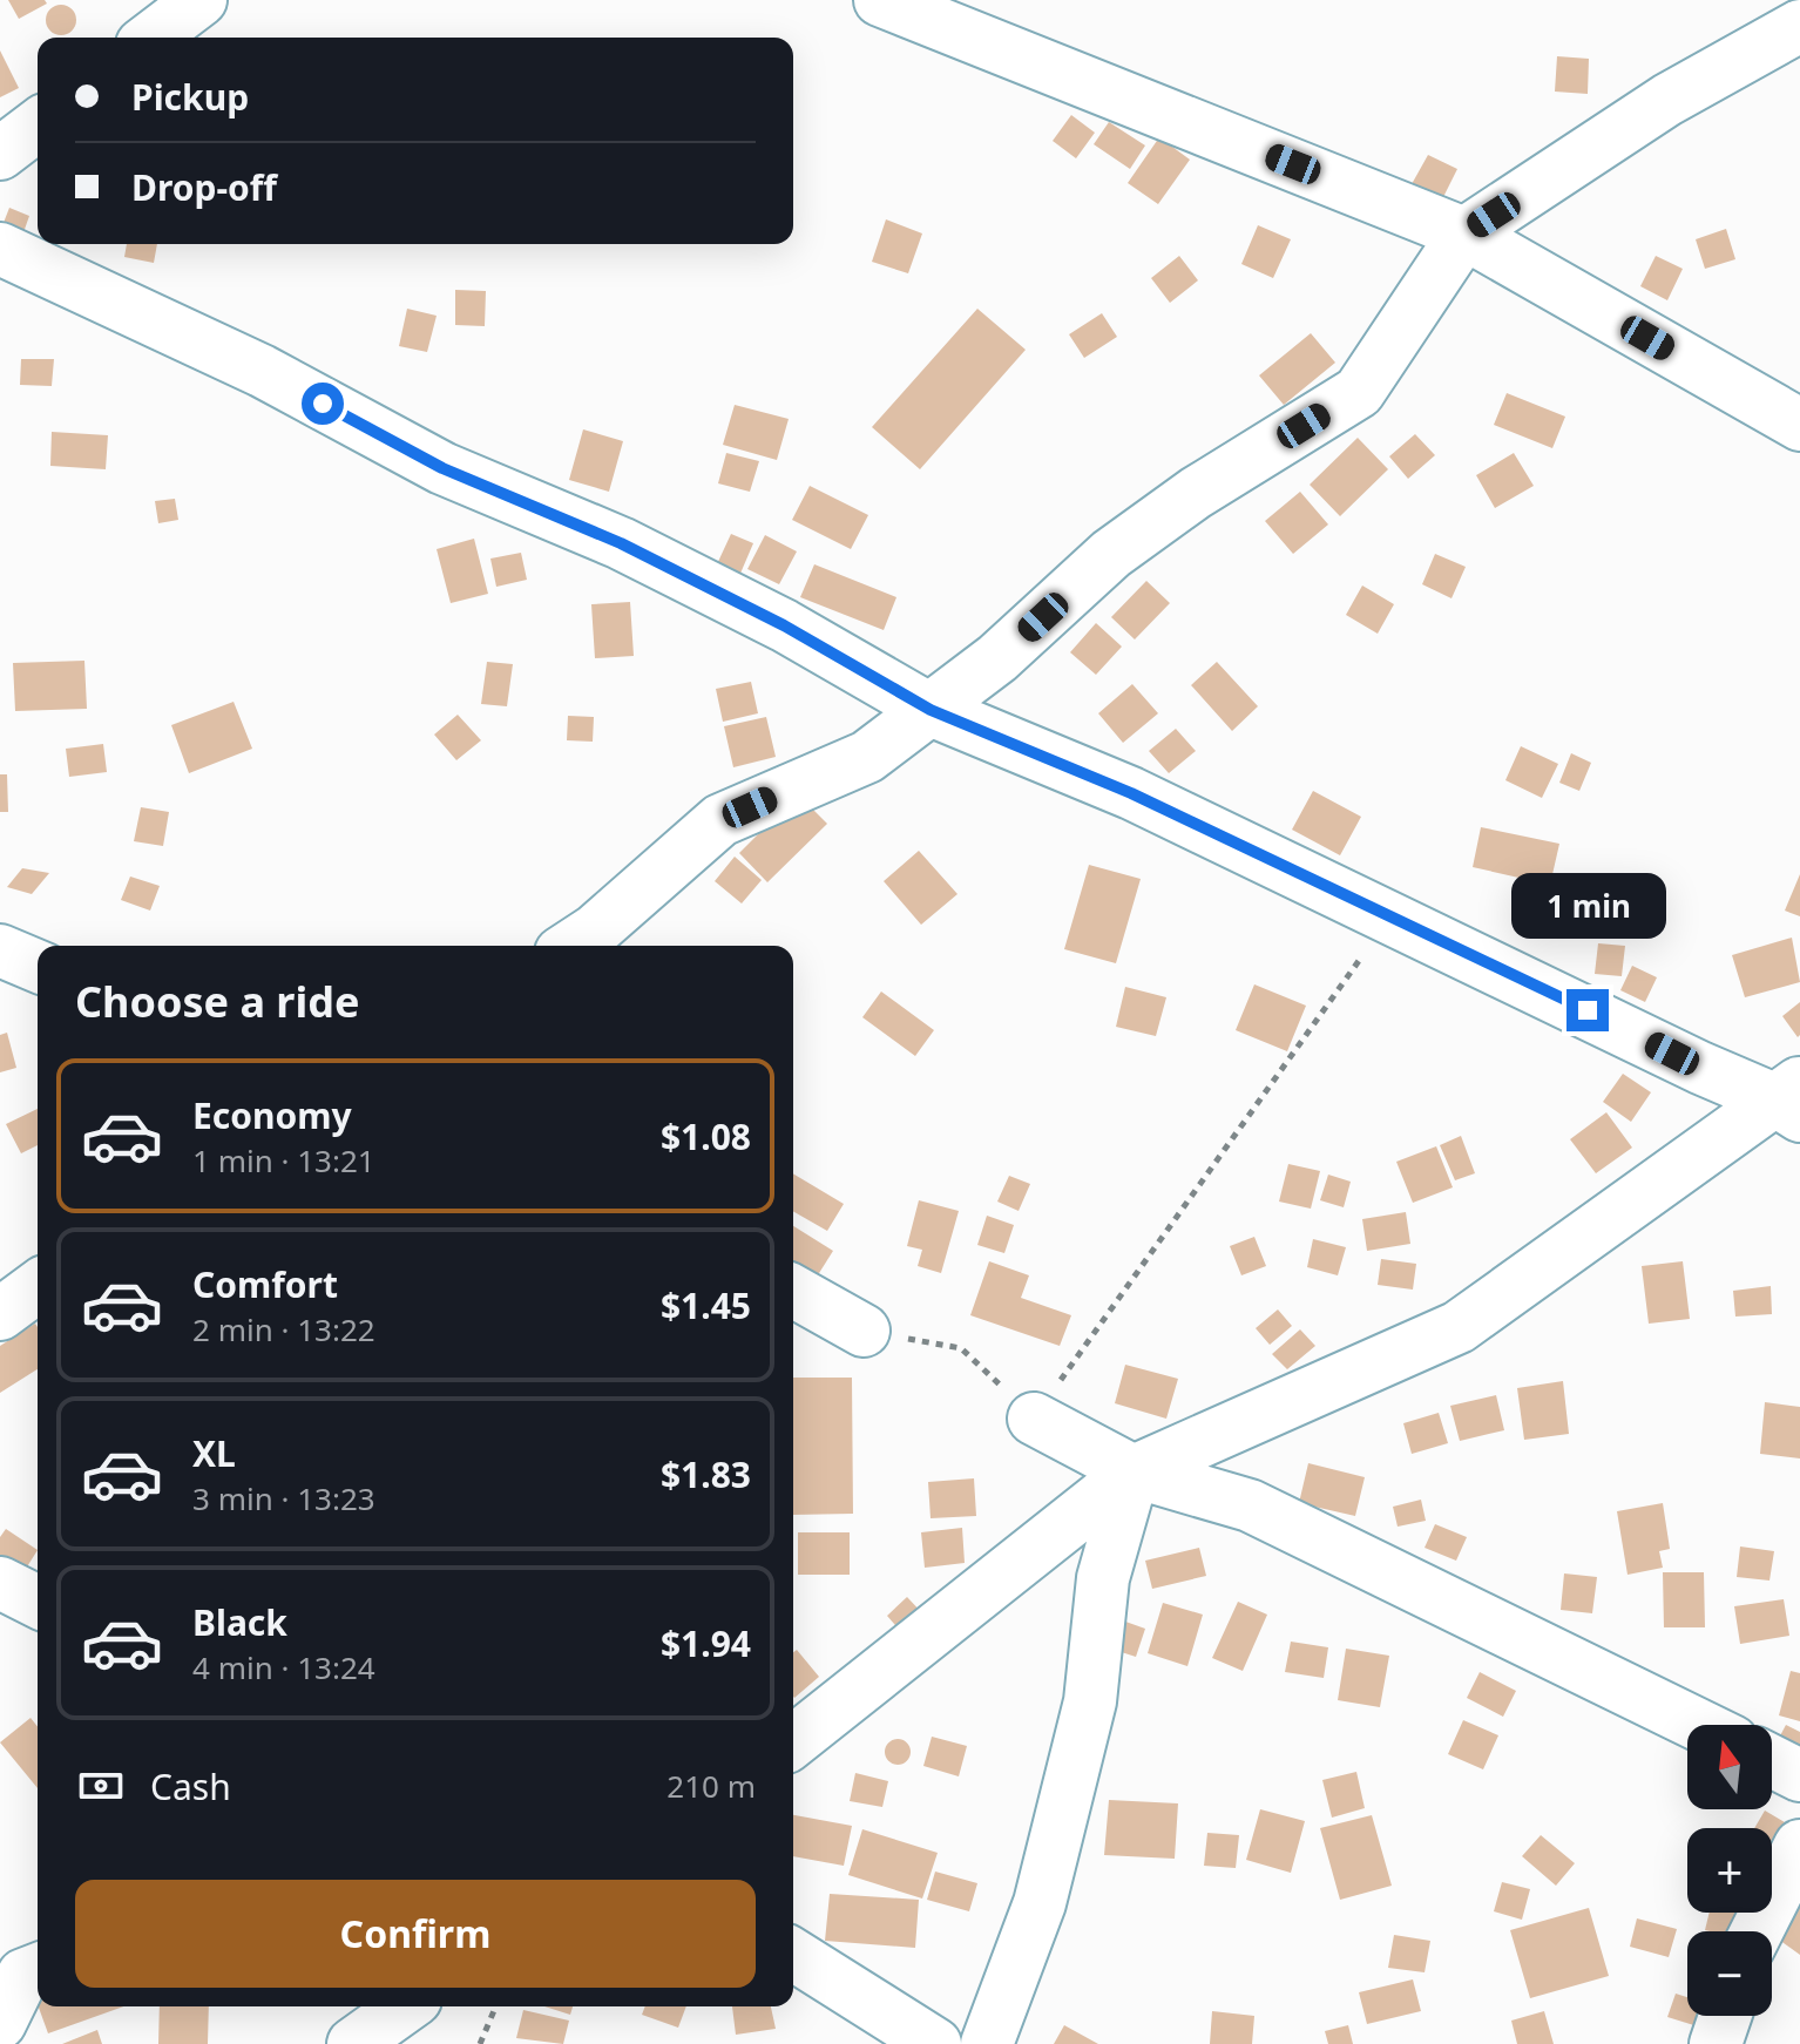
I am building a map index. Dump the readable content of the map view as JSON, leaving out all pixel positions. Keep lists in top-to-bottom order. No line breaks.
{"north":"top","page":{"banner":["Pickup","Drop-off"],"bubble":"1 min","heading":"Choose a ride","list":[{"name":"Economy","note":"1 min · 13:21","value":"$1.08"},{"name":"Comfort","note":"2 min · 13:22","value":"$1.45"},{"name":"XL","note":"3 min · 13:23","value":"$1.83"},{"name":"Black","note":"4 min · 13:24","value":"$1.94"}],"map_buttons":["+","−"],"pay":["Cash","210 m"],"buttons":"Confirm"}}
